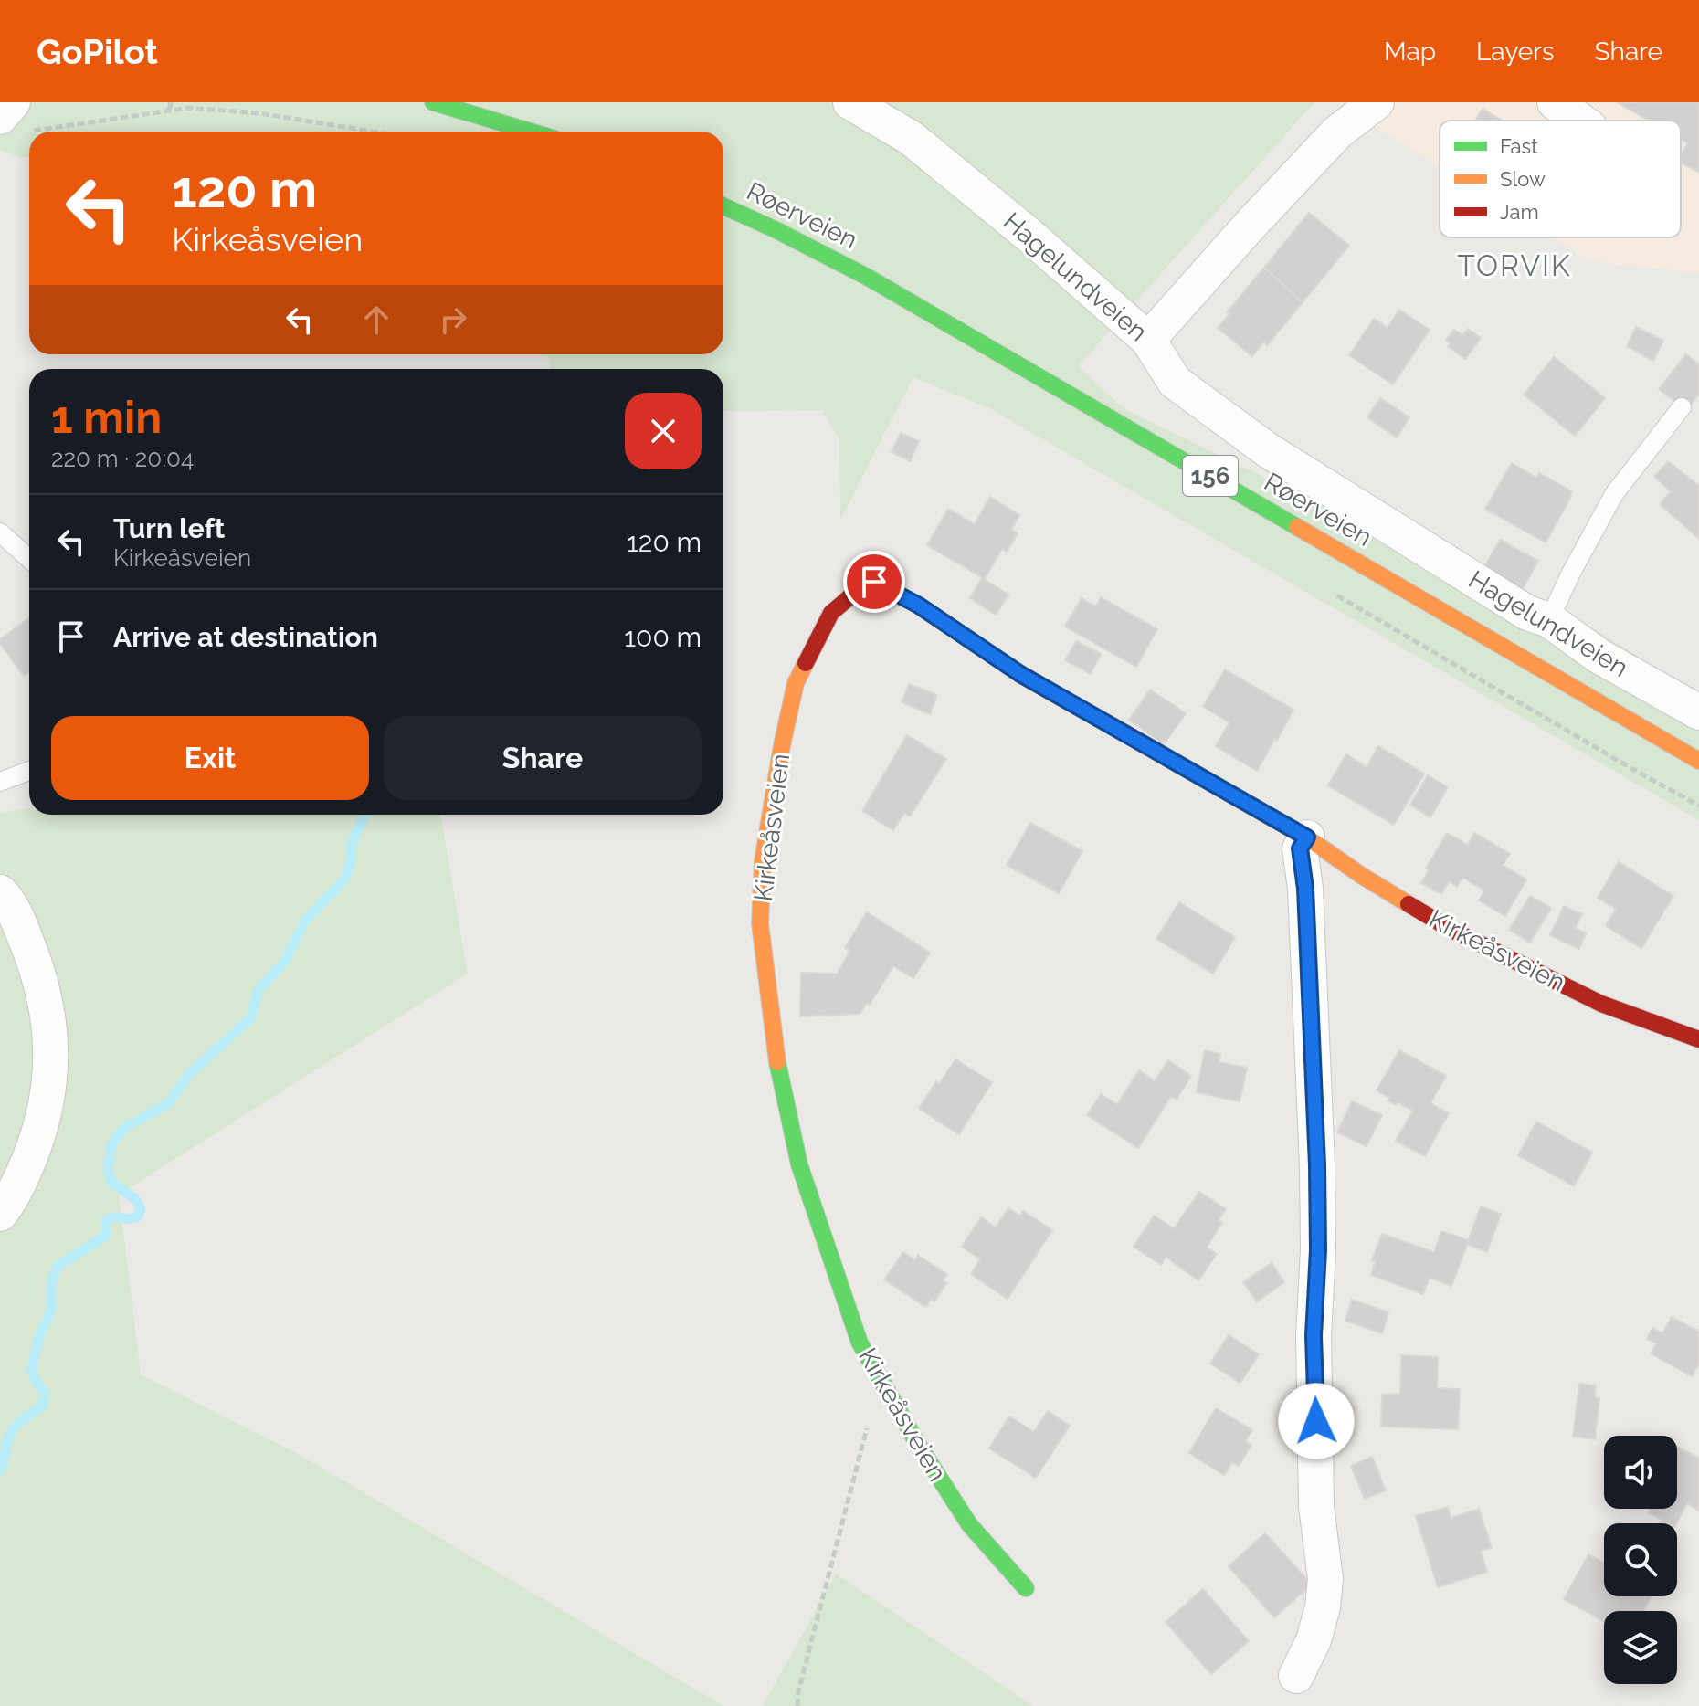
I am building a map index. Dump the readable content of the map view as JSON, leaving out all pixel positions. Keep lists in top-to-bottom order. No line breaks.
{"streets":{"street":["Røerveien","Hagelundveien","156","Kirkeåsveien"]},"districts":["TORVIK"],"legend":["Fast","Slow","Jam"],"page":{"header":"GoPilot","nav":["Map","Layers","Share"],"turn":["120 m","Kirkeåsveien"],"heading":["1 min","220 m · 20:04"],"list":[{"name":"Turn left","note":"Kirkeåsveien","value":"120 m"},{"name":"Arrive at destination","value":"100 m"}],"buttons":["Exit","Share"]}}
